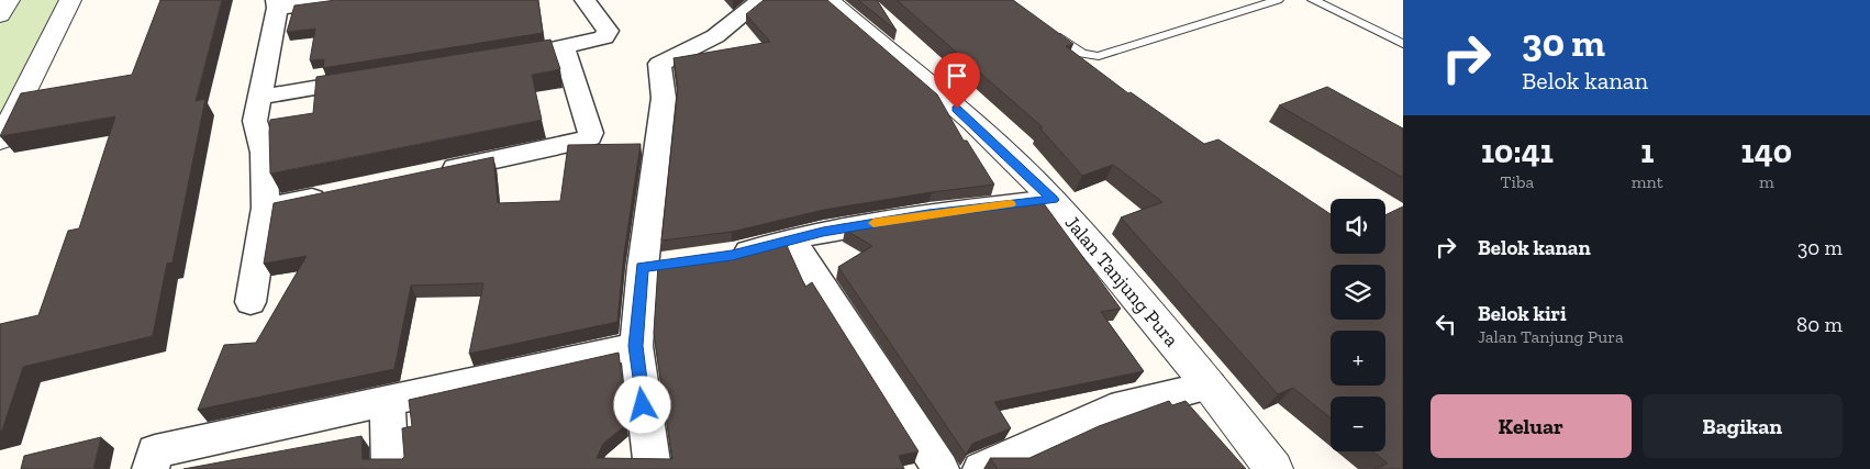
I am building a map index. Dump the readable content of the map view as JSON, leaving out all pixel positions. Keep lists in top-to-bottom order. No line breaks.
{"streets":{"street":["Jalan Tanjung Pura"]},"page":{"turn":["30 m","Belok kanan"],"eta":["10:41","Tiba","1","mnt","140","m"],"map_buttons":["+","−"],"list":[{"name":"Belok kanan","value":"30 m"},{"name":"Belok kiri","note":"Jalan Tanjung Pura","value":"80 m"}],"buttons":["Keluar","Bagikan"]}}
